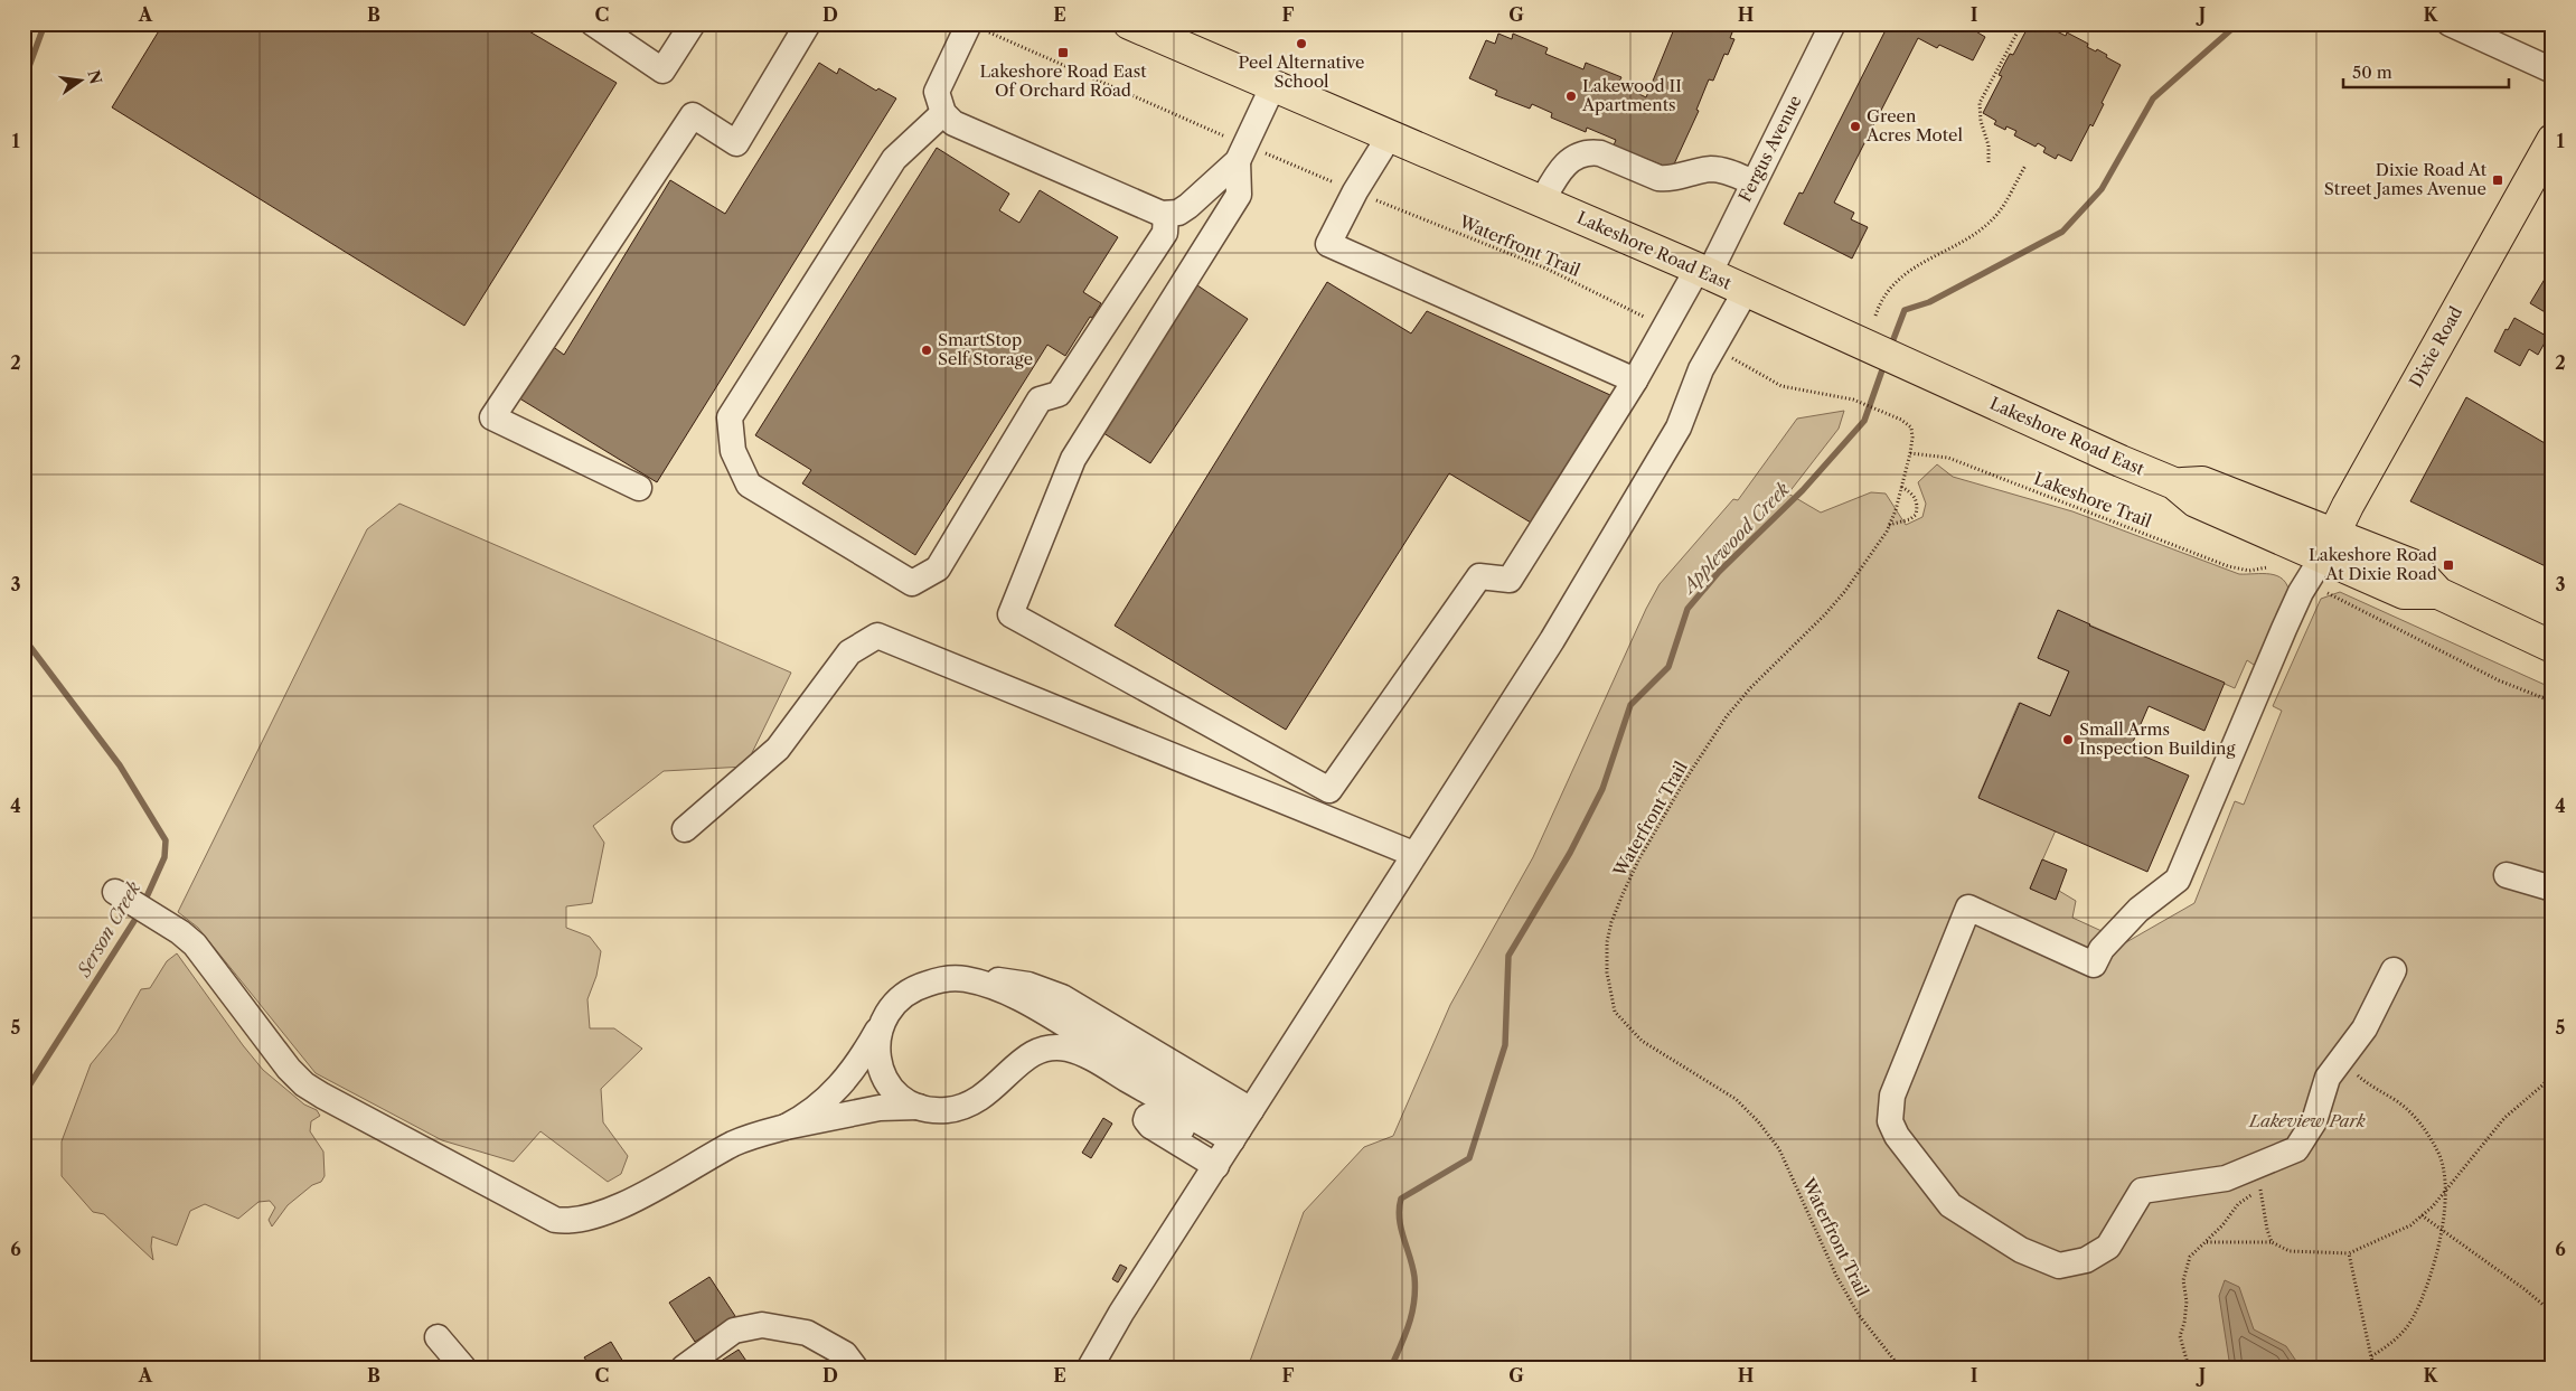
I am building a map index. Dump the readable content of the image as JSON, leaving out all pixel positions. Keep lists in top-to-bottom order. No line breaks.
{"streets":{"main road":["Lakeshore Road East","Dixie Road"],"street":["Fergus Avenue"],"path":["Waterfront Trail","Lakeshore Trail"]},"crossings":[["Fergus Avenue","Lakeshore Road East"],["Waterfront Trail","Lakeshore Trail"],["Lakeshore Road East","Dixie Road"]],"water":["Applewood Creek","Serson Creek"],"parks":["Lakeview Park"],"places":{"other":["Peel Alternative School","Lakewood II Apartments","Green Acres Motel","SmartStop Self Storage","Small Arms Inspection Building"],"transit":["Lakeshore Road East Of Orchard Road","Dixie Road At Street James Avenue","Lakeshore Road At Dixie Road"]},"scale_bar":"50 m","north":"right","grid":{"columns":["A","B","C","D","E","F","G","H","I","J","K"],"rows":["1","2","3","4","5","6"]}}
